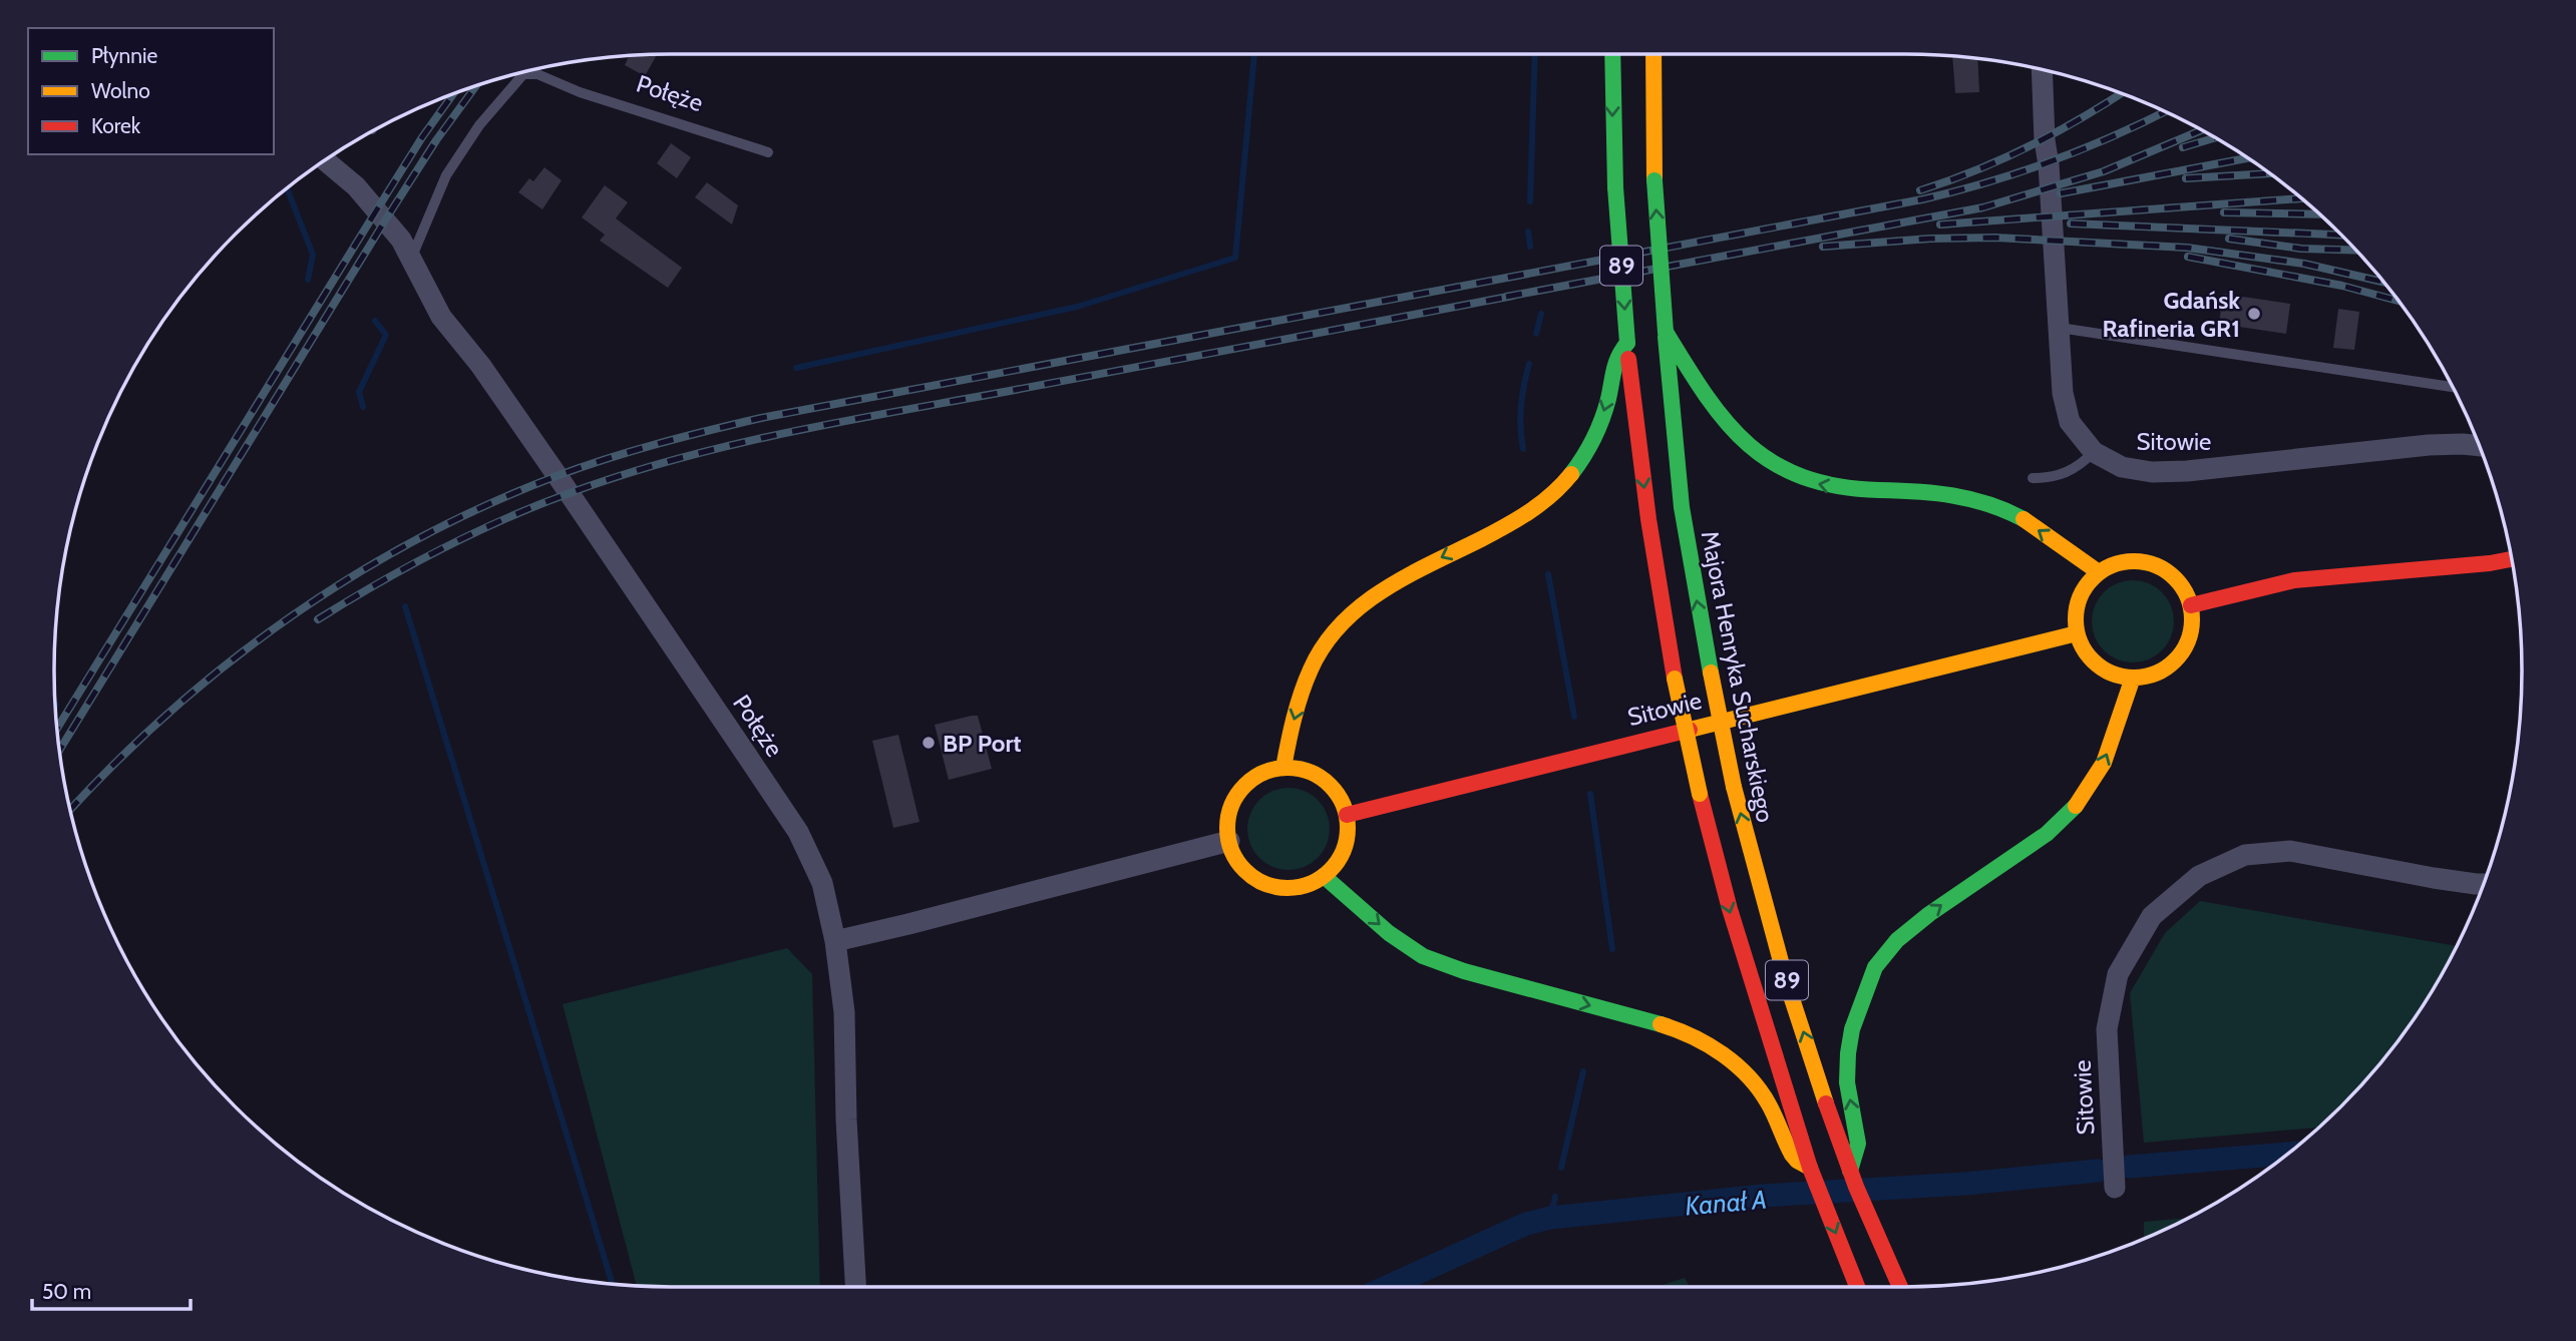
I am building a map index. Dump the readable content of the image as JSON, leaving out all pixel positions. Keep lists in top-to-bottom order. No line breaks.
{"streets":{"main road":["89","Sitowie","Majora Henryka Sucharskiego"],"street":["Połęże"]},"water":["Kanał A"],"places":["Gdańsk Rafineria GR1","BP Port"],"legend":["Płynnie","Wolno","Korek"],"scale_bar":"50 m"}
